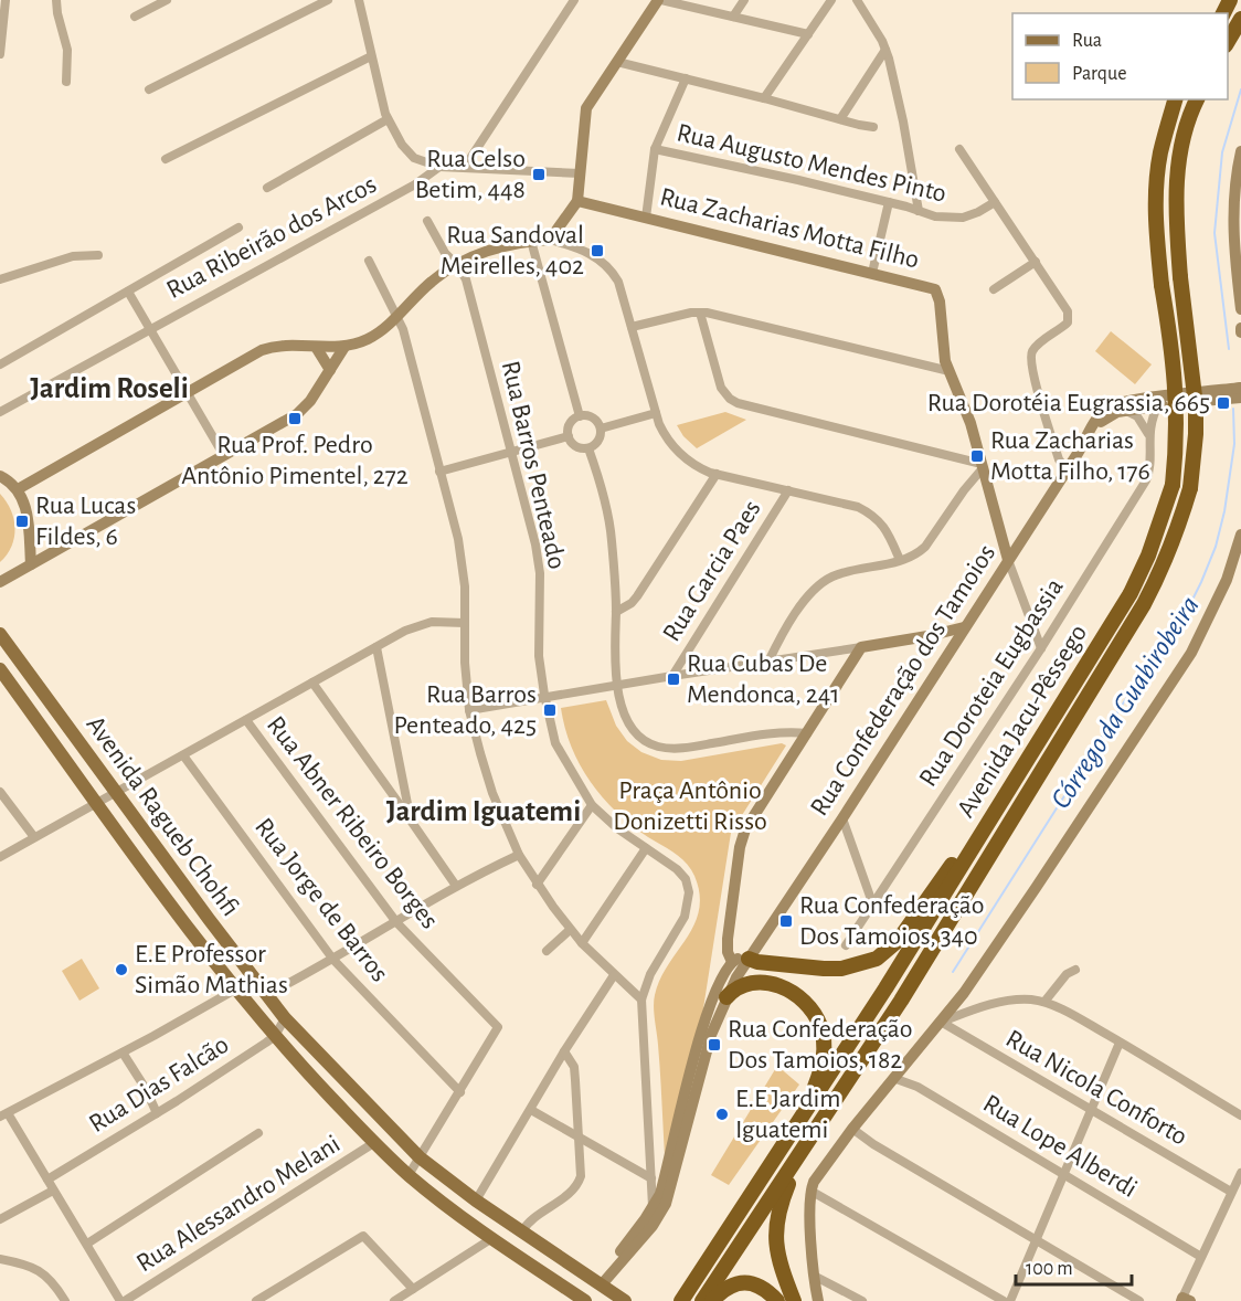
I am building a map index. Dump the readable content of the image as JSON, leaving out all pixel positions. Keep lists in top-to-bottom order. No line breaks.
{"streets":{"highway":["Avenida Jacu-Pêssego"],"main road":["Rua Zacharias Motta Filho","Rua Confederação dos Tamoios","Avenida Ragueb Chohfi"],"street":["Rua Augusto Mendes Pinto","Rua Ribeirão dos Arcos","Rua Barros Penteado","Rua Garcia Paes","Rua Doroteia Eugbassia","Rua Abner Ribeiro Borges","Rua Jorge de Barros","Rua Dias Falcão","Rua Nicola Conforto","Rua Lope Alberdi","Rua Alessandro Melani"]},"crossings":[["Rua Zacharias Motta Filho","Rua Confederação dos Tamoios"],["Rua Zacharias Motta Filho","Rua Doroteia Eugbassia"],["Rua Barros Penteado","Rua Confederação dos Tamoios"],["Rua Confederação dos Tamoios","Rua Doroteia Eugbassia"],["Rua Confederação dos Tamoios","Avenida Ragueb Chohfi"],["Avenida Ragueb Chohfi","Rua Abner Ribeiro Borges"],["Avenida Ragueb Chohfi","Rua Dias Falcão"],["Avenida Ragueb Chohfi","Rua Alessandro Melani"],["Rua Abner Ribeiro Borges","Rua Jorge de Barros"]],"districts":["Jardim Roseli","Jardim Iguatemi"],"water":["Córrego da Guabirobeira"],"parks":["Praça Antônio Donizetti Risso"],"places":{"transit":["Rua Celso Betim, 448","Rua Sandoval Meirelles, 402","Rua Dorotéia Eugrassia, 665","Rua Prof. Pedro Antônio Pimentel, 272","Rua Zacharias Motta Filho, 176","Rua Lucas Fildes, 6","Rua Cubas De Mendonca, 241","Rua Barros Penteado, 425","Rua Confederação Dos Tamoios, 340","Rua Confederação Dos Tamoios, 182"],"other":["E.E Professor Simão Mathias","E.E Jardim Iguatemi"]},"legend":["Rua","Parque"],"scale_bar":"100 m"}
